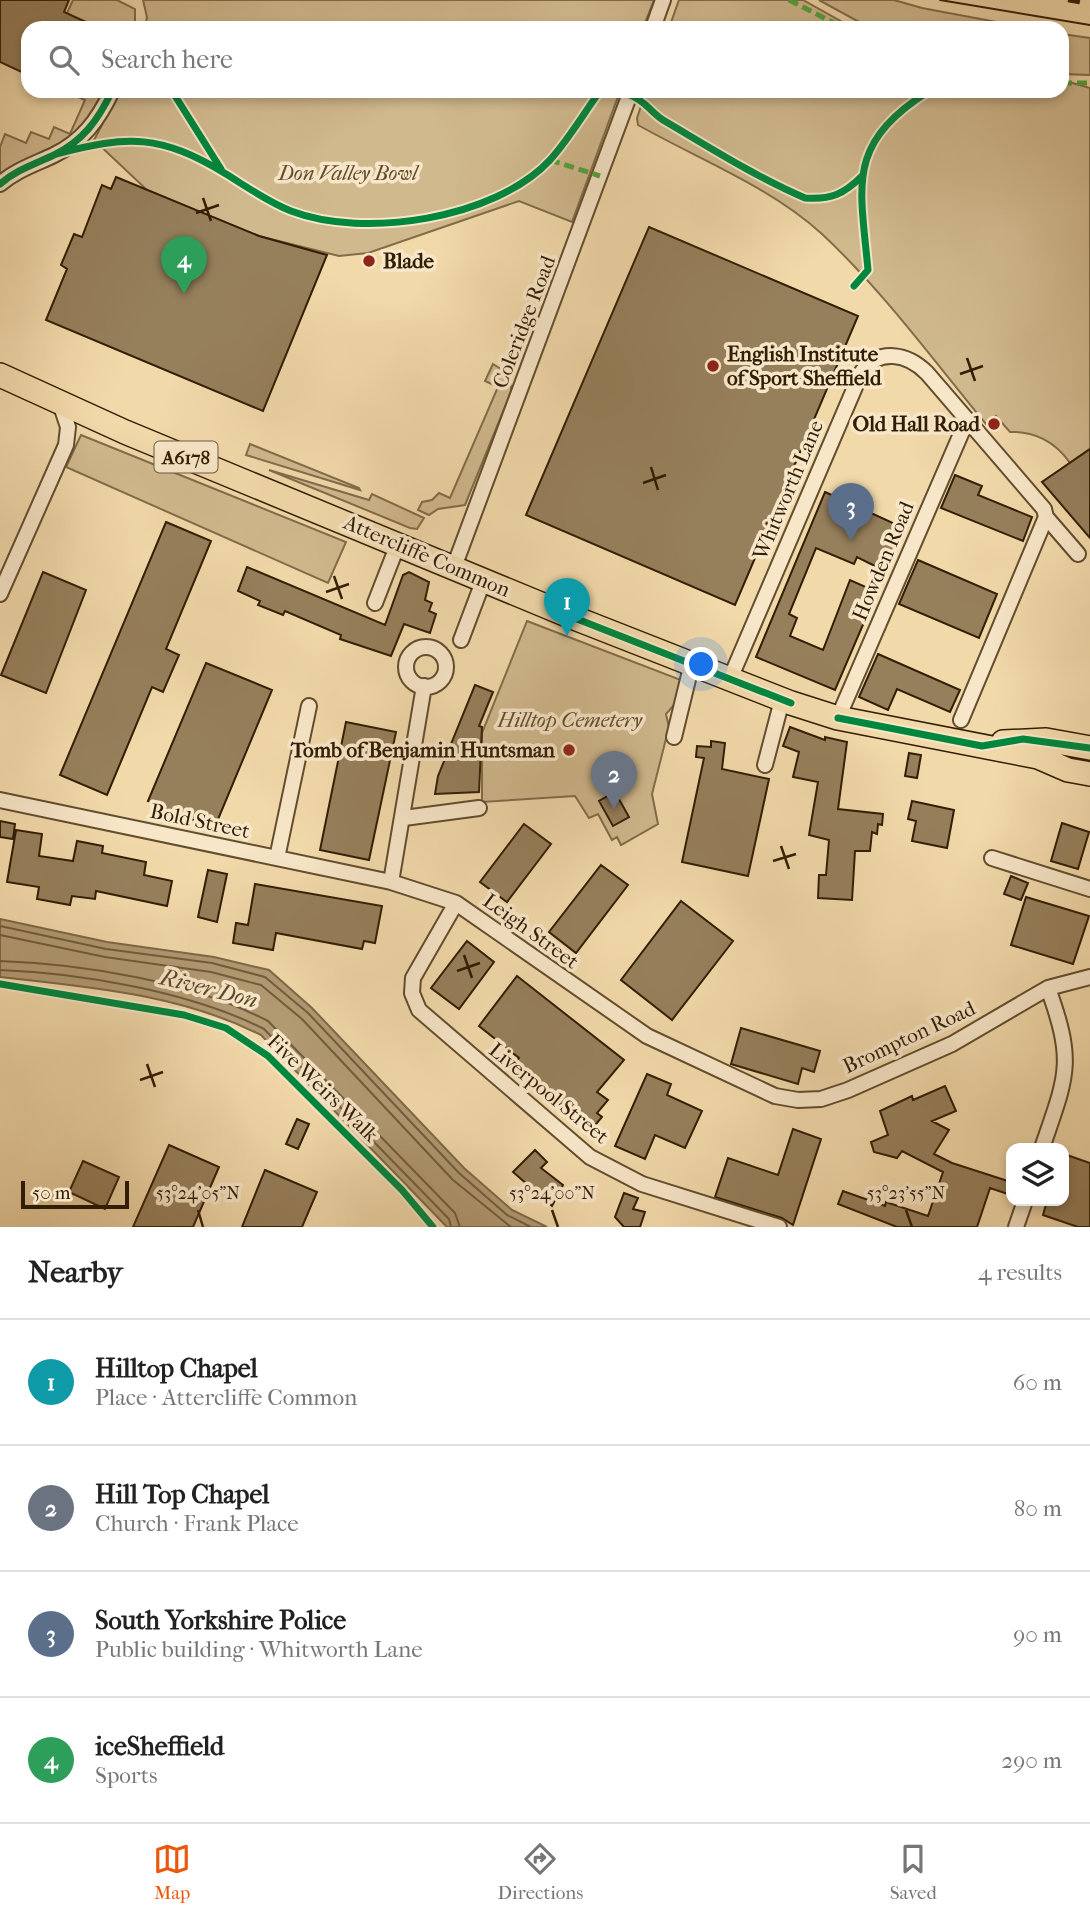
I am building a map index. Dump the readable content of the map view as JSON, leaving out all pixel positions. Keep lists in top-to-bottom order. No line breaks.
{"streets":{"main road":["A6178","Attercliffe Common"],"street":["Coleridge Road","Whitworth Lane","Howden Road","Bold Street","Leigh Street","Brompton Road","Liverpool Street"],"cycle path":["Five Weirs Walk"]},"crossings":[["Coleridge Road","Attercliffe Common"],["Whitworth Lane","Attercliffe Common"],["Whitworth Lane","Howden Road"],["Attercliffe Common","Howden Road"],["Bold Street","Leigh Street"],["Leigh Street","Brompton Road"],["Leigh Street","Liverpool Street"]],"water":["River Don"],"parks":["Don Valley Bowl","Hilltop Cemetery"],"places":["Blade","English Institute of Sport Sheffield","Old Hall Road","Tomb of Benjamin Huntsman"],"scale_bar":"50 m","page":{"search":"Search here","pins":["4","3","1","2"],"scale":"50 m","heading":["Nearby","4 results"],"list":[{"mark":"1","name":"Hilltop Chapel","note":"Place · Attercliffe Common","value":"60 m"},{"mark":"2","name":"Hill Top Chapel","note":"Church · Frank Place","value":"80 m"},{"mark":"3","name":"South Yorkshire Police","note":"Public building · Whitworth Lane","value":"90 m"},{"mark":"4","name":"iceSheffield","note":"Sports","value":"290 m"}],"nav":["Map","Directions","Saved"]},"coordinates":["53°24'05\"N","53°24'00\"N","53°23'55\"N"]}
